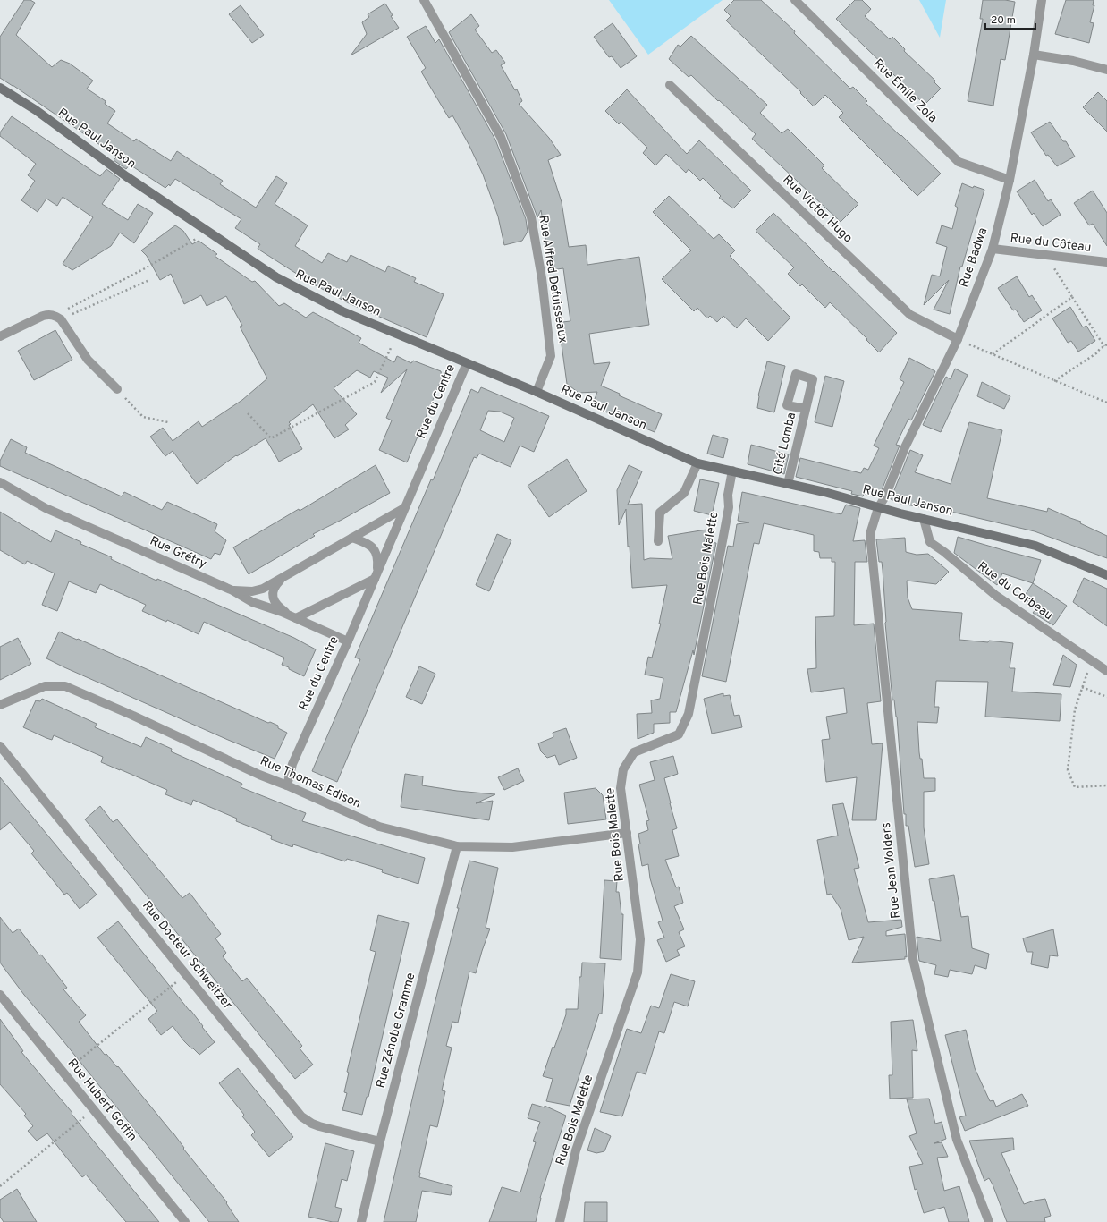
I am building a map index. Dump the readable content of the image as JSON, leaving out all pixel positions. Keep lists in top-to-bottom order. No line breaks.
{"streets":{"street":["Rue Émile Zola","Rue Paul Janson","Rue Victor Hugo","Rue du Côteau","Rue Badwa","Rue Alfred Defuisseaux","Rue du Centre","Cité Lomba","Rue Grétry","Rue Bois Malette","Rue du Corbeau","Rue Thomas Edison","Rue Jean Volders","Rue Docteur Schweitzer","Rue Zénobe Gramme","Rue Hubert Goffin"]},"crossings":[["Rue Émile Zola","Rue Badwa"],["Rue Paul Janson","Rue Badwa"],["Rue Paul Janson","Rue Alfred Defuisseaux"],["Rue Paul Janson","Rue du Centre"],["Rue Paul Janson","Cité Lomba"],["Rue Paul Janson","Rue Bois Malette"],["Rue Paul Janson","Rue du Corbeau"],["Rue Paul Janson","Rue Jean Volders"],["Rue Victor Hugo","Rue Badwa"],["Rue du Côteau","Rue Badwa"],["Rue Badwa","Rue Jean Volders"],["Rue du Centre","Rue Grétry"],["Rue du Centre","Rue Thomas Edison"],["Rue Bois Malette","Rue Thomas Edison"],["Rue Thomas Edison","Rue Zénobe Gramme"],["Rue Docteur Schweitzer","Rue Zénobe Gramme"]],"scale_bar":"20 m"}
